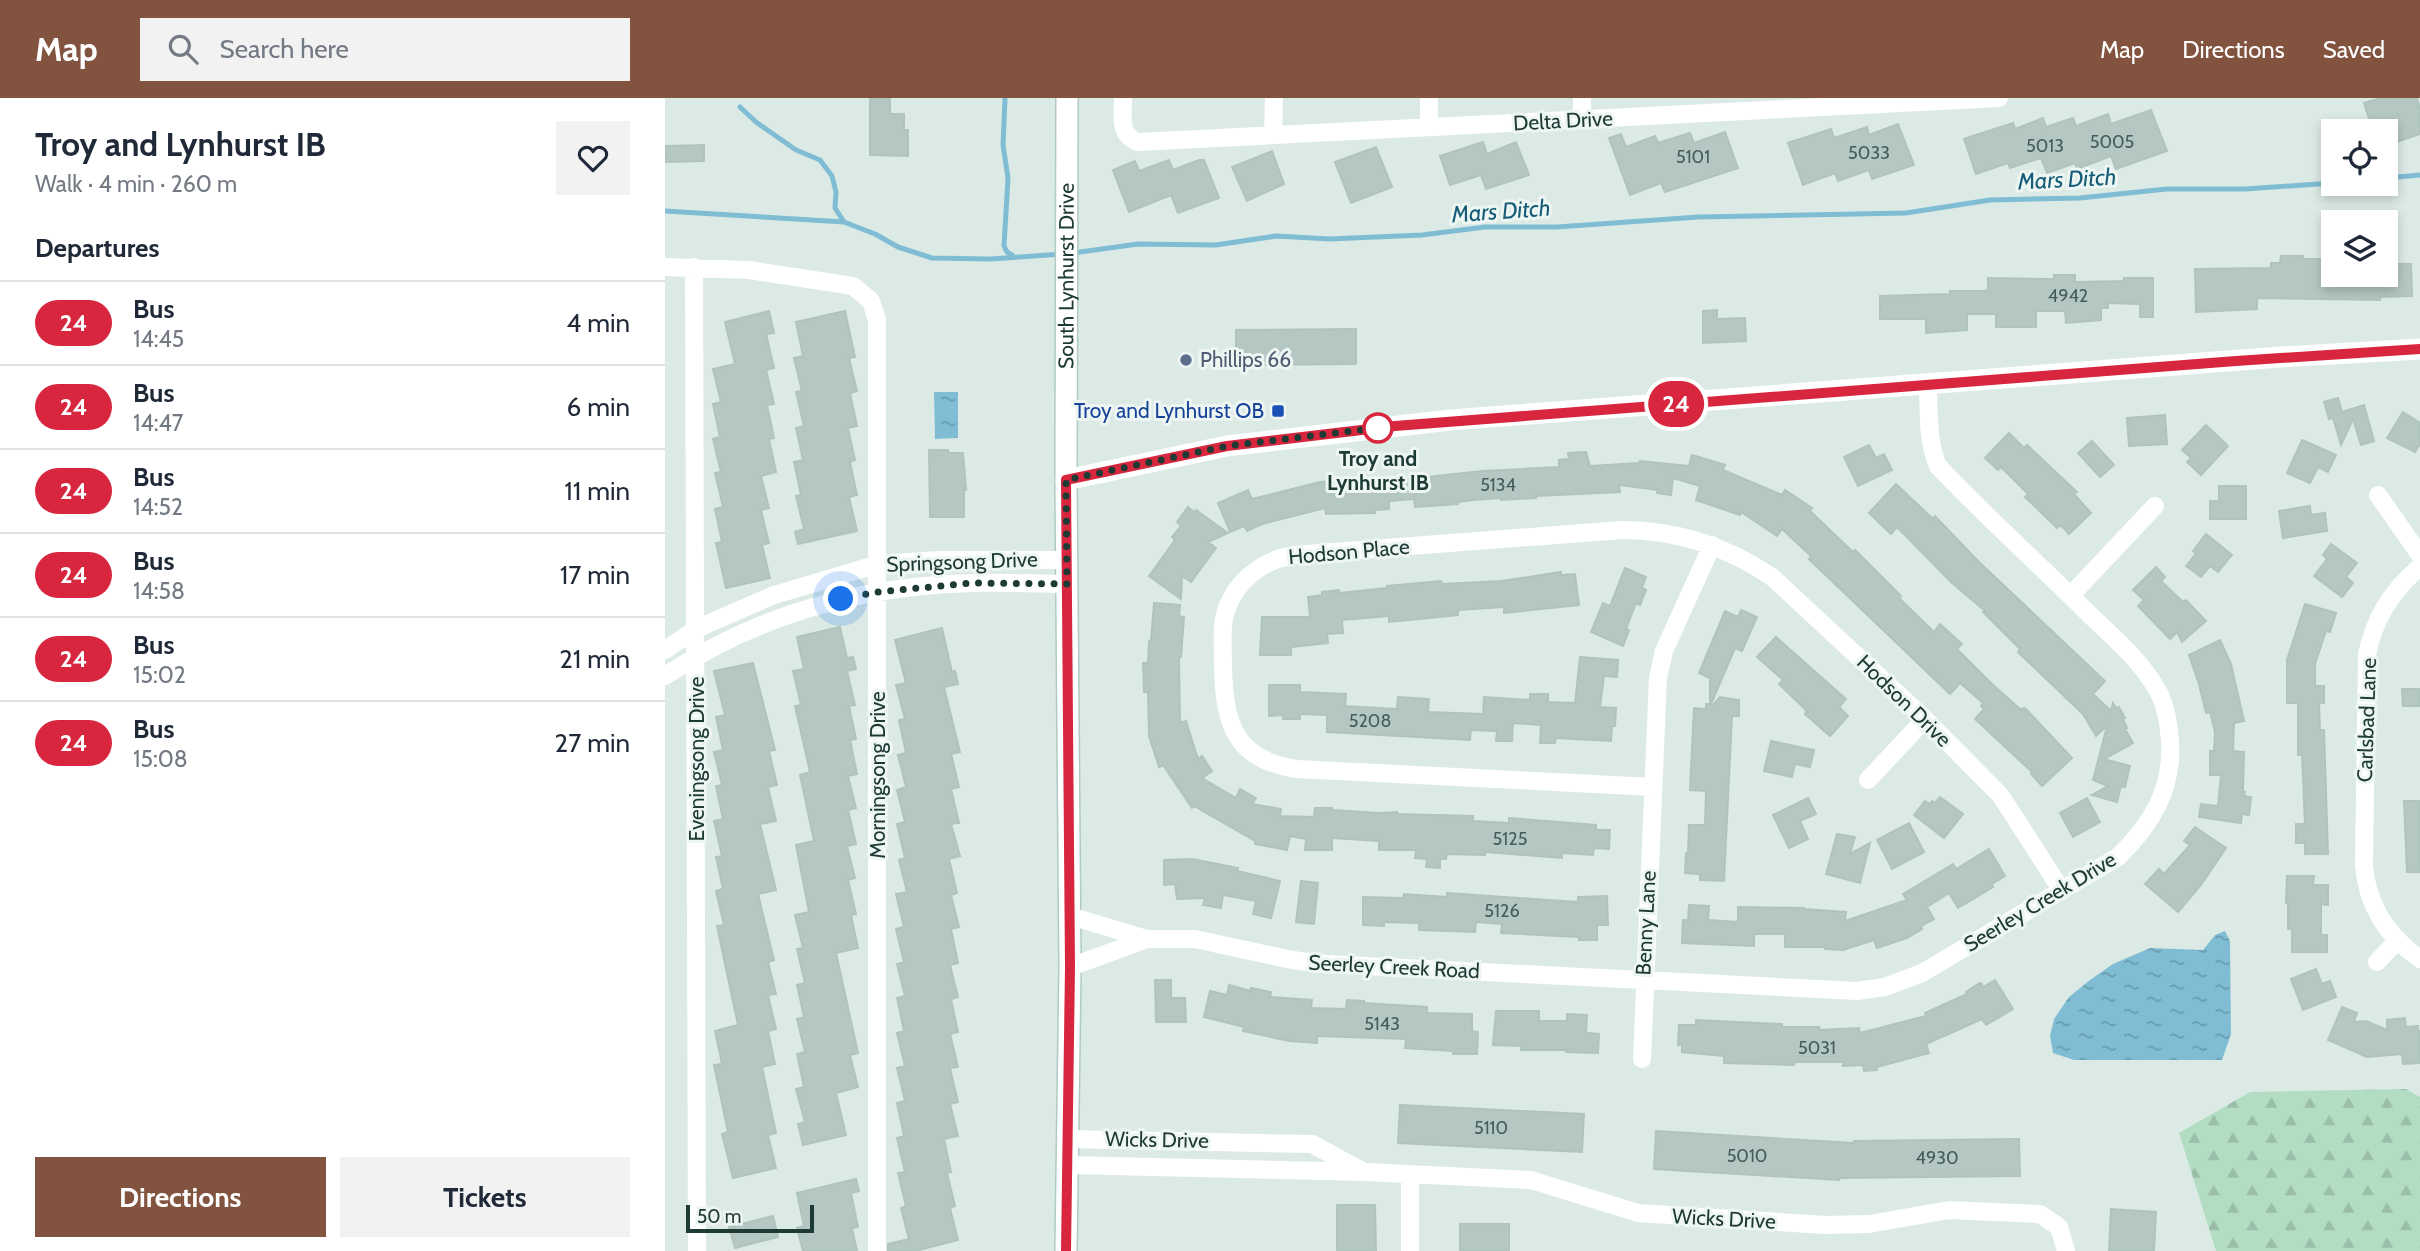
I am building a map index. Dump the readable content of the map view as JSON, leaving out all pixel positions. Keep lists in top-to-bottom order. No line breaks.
{"streets":{"street":["Delta Drive","South Lynhurst Drive","Hodson Place","Springsong Drive","Hodson Drive","Carlsbad Lane","Eveningsong Drive","Morningsong Drive","Seerley Creek Drive","Benny Lane","Seerley Creek Road","Wicks Drive"]},"crossings":[["South Lynhurst Drive","Springsong Drive"],["South Lynhurst Drive","Seerley Creek Road"],["South Lynhurst Drive","Wicks Drive"],["Hodson Place","Hodson Drive"],["Hodson Place","Benny Lane"],["Springsong Drive","Eveningsong Drive"],["Springsong Drive","Morningsong Drive"],["Hodson Drive","Seerley Creek Drive"],["Hodson Drive","Benny Lane"],["Eveningsong Drive","Morningsong Drive"],["Seerley Creek Drive","Benny Lane"],["Seerley Creek Drive","Seerley Creek Road"],["Benny Lane","Seerley Creek Road"]],"water":["Mars Ditch"],"places":{"other":["Phillips 66","Troy and Lynhurst IB"],"transit":["Troy and Lynhurst OB"]},"lines":["bus line 24"],"house_numbers":["5005","5013","5033","5101","4942","5134","5208","5125","5126","5143","5031","5110","5010","4930"],"scale_bar":"50 m","page":{"header":"Map","search":"Search here","nav":["Map","Directions","Saved"],"heading":[["Troy and Lynhurst IB","Walk · 4 min · 260 m"],"Departures"],"on_map":"24","list":[{"mark":"24","name":"Bus","note":"14:45","value":"4 min"},{"mark":"24","name":"Bus","note":"14:47","value":"6 min"},{"mark":"24","name":"Bus","note":"14:52","value":"11 min"},{"mark":"24","name":"Bus","note":"14:58","value":"17 min"},{"mark":"24","name":"Bus","note":"15:02","value":"21 min"},{"mark":"24","name":"Bus","note":"15:08","value":"27 min"}],"buttons":["Directions","Tickets"],"scale":"50 m"}}
